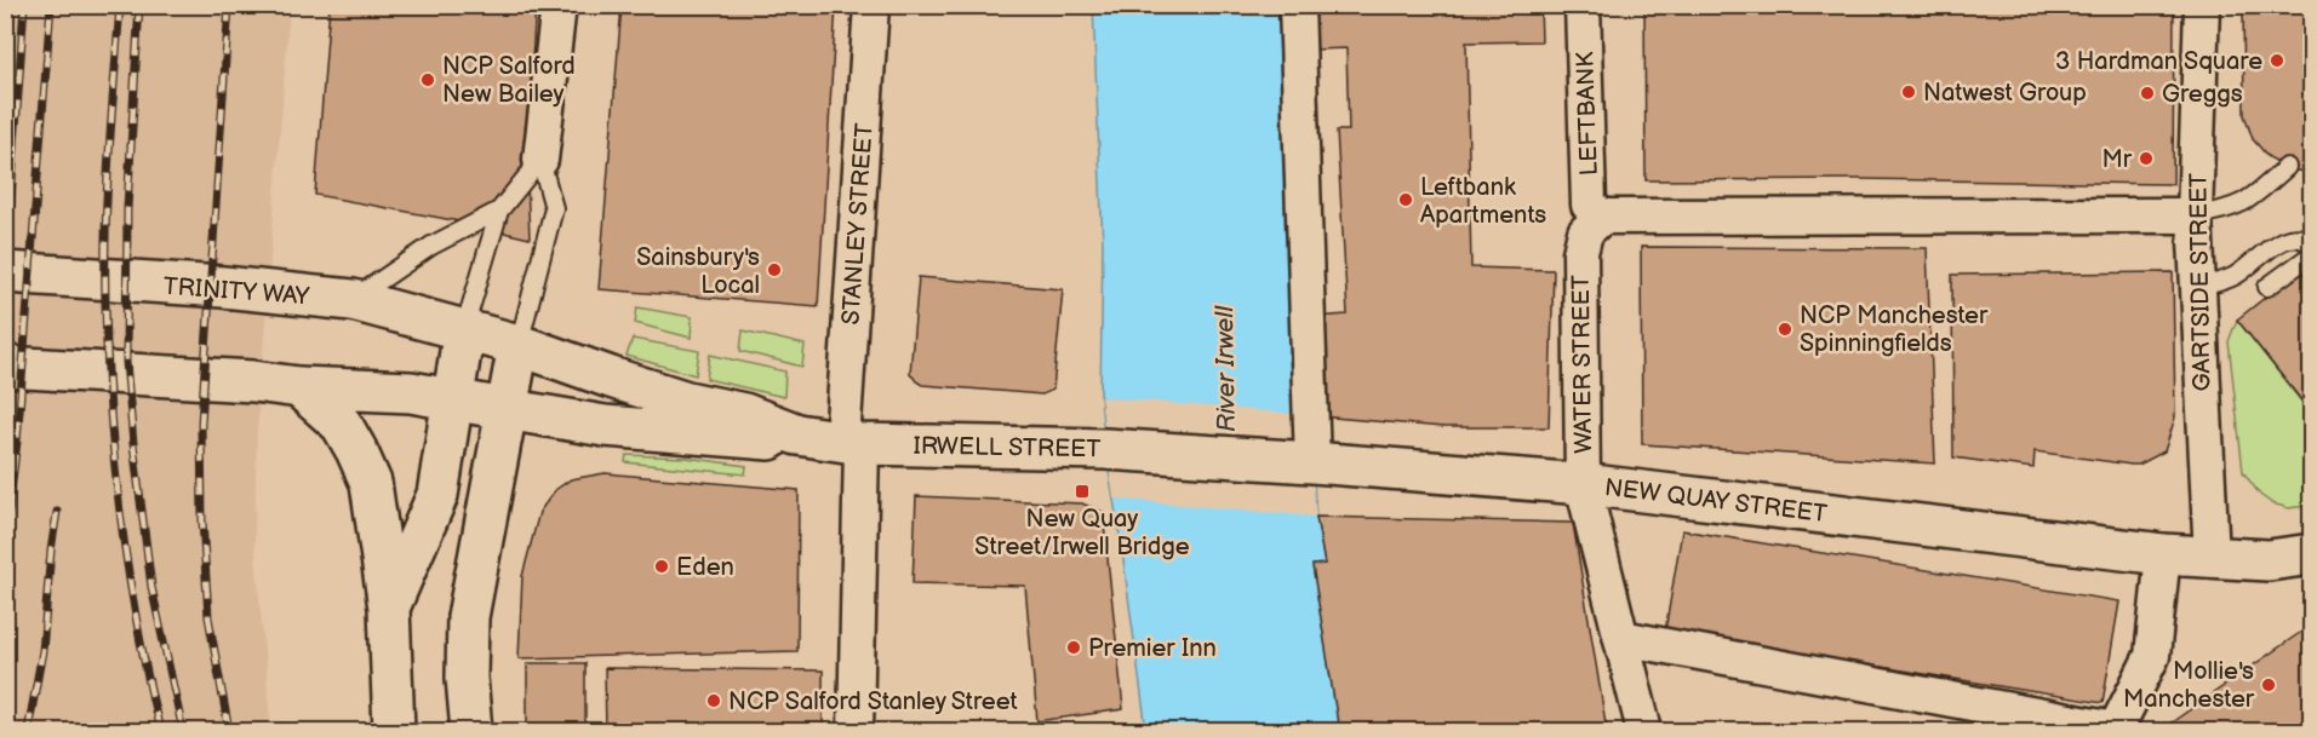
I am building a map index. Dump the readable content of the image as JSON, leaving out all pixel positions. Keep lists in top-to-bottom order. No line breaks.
{"streets":{"main road":["TRINITY WAY","IRWELL STREET","NEW QUAY STREET"],"street":["LEFTBANK","STANLEY STREET","GARTSIDE STREET","WATER STREET"]},"crossings":[["LEFTBANK","WATER STREET"],["STANLEY STREET","IRWELL STREET"],["GARTSIDE STREET","NEW QUAY STREET"],["TRINITY WAY","IRWELL STREET"],["WATER STREET","NEW QUAY STREET"],["IRWELL STREET","NEW QUAY STREET"]],"water":["River Irwell"],"places":{"other":["3 Hardman Square","NCP Salford New Bailey","Natwest Group","Greggs","Mr","Leftbank Apartments","Sainsbury's Local","NCP Manchester Spinningfields","Eden","Premier Inn","Mollie's Manchester","NCP Salford Stanley Street"],"transit":["New Quay Street/Irwell Bridge"]}}
